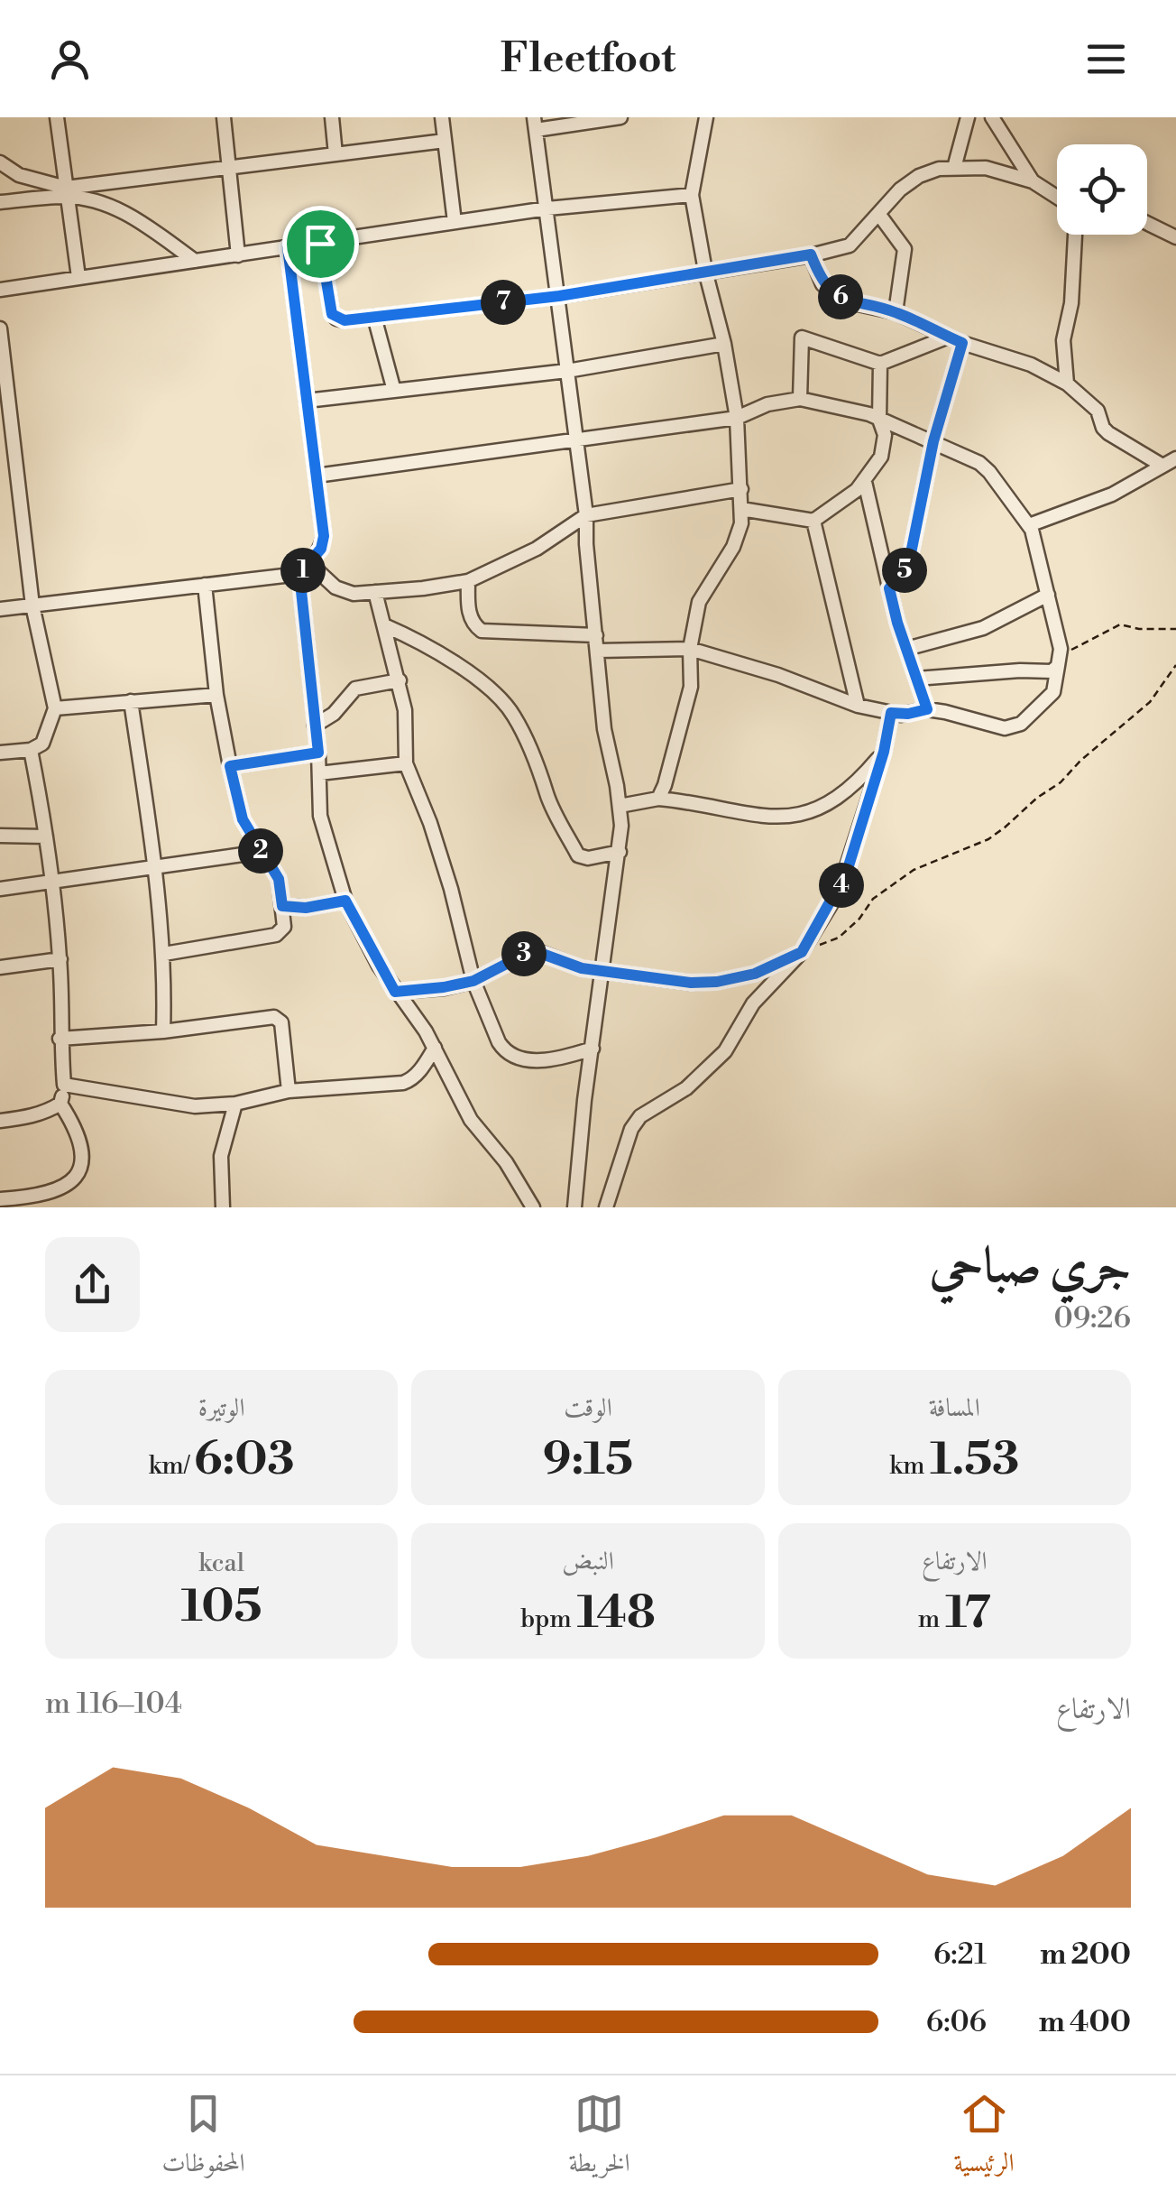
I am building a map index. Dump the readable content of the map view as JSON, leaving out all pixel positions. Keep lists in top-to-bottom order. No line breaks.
{"page":{"header":"Fleetfoot","pins":["6","7","1","5","2","4","3"],"heading":["جري صباحي","09:26"],"stats":[["المسافة","1.53 km"],["الوقت","9:15"],["الوتيرة","6:03 /km"],["الارتفاع","17 m"],["النبض","148 bpm"],["kcal","105"]],"chart":["الارتفاع","104–116 m"],"list":[{"name":"200 m","note":"6:21"},{"name":"400 m","note":"6:06"}],"tabs":["الرئيسية","الخريطة","المحفوظات"]}}
